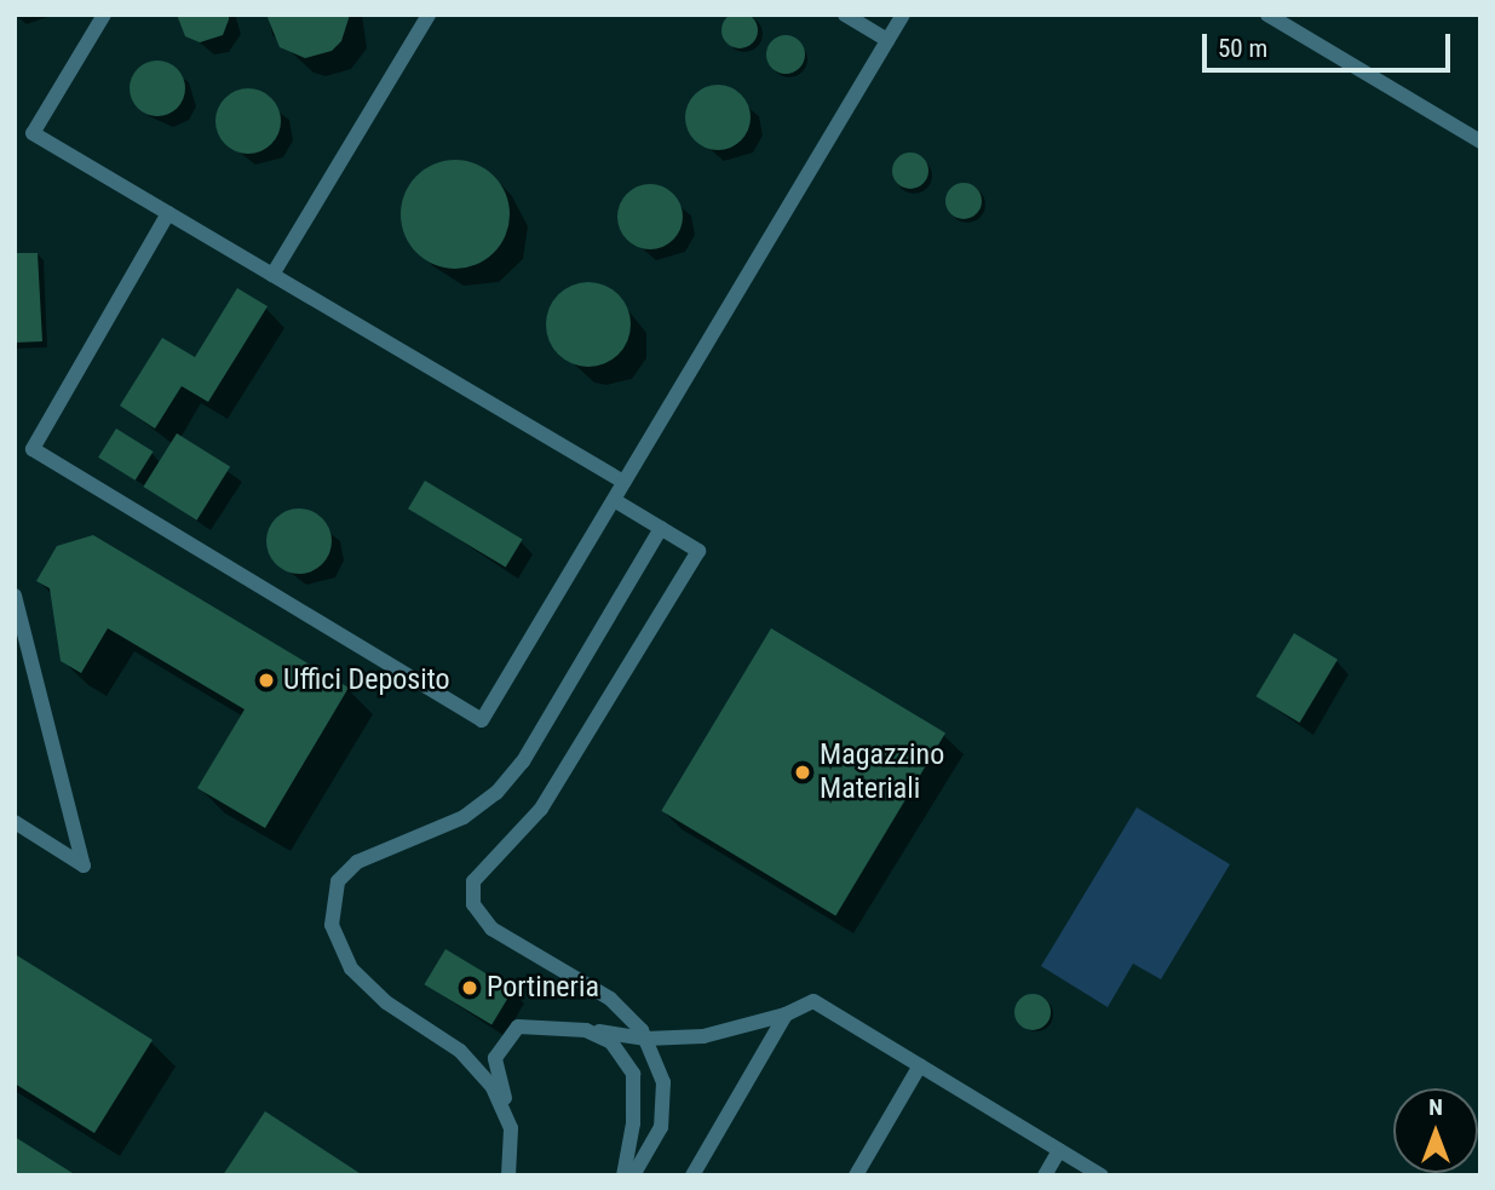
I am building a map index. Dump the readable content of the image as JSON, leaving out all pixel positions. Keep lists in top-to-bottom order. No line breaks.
{"places":["Uffici Deposito","Magazzino Materiali","Portineria"],"scale_bar":"50 m","north":"top"}
